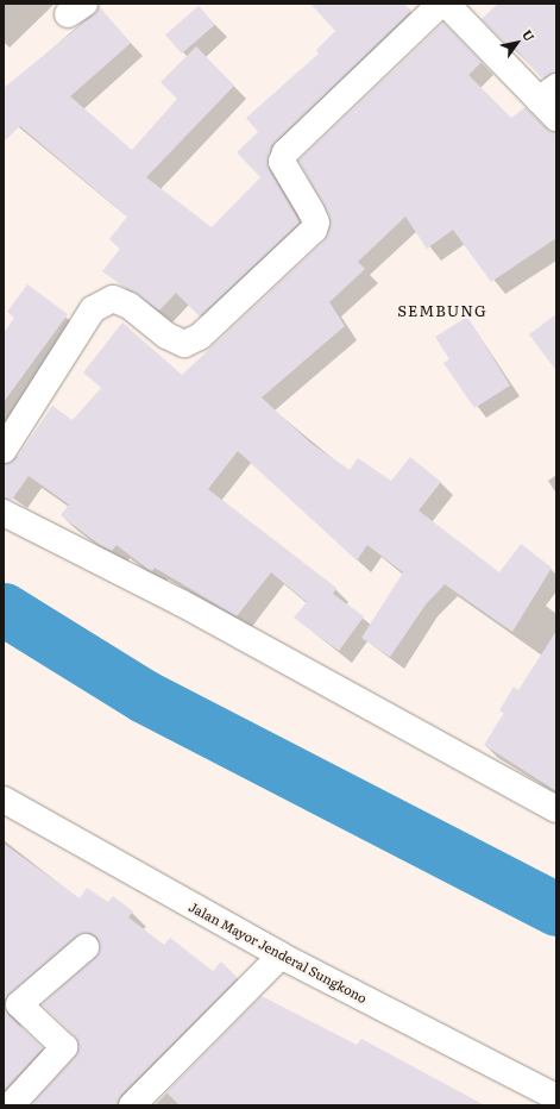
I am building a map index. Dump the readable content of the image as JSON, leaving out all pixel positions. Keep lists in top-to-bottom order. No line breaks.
{"streets":{"street":["Jalan Mayor Jenderal Sungkono"]},"districts":["SEMBUNG"],"north":"top right"}
